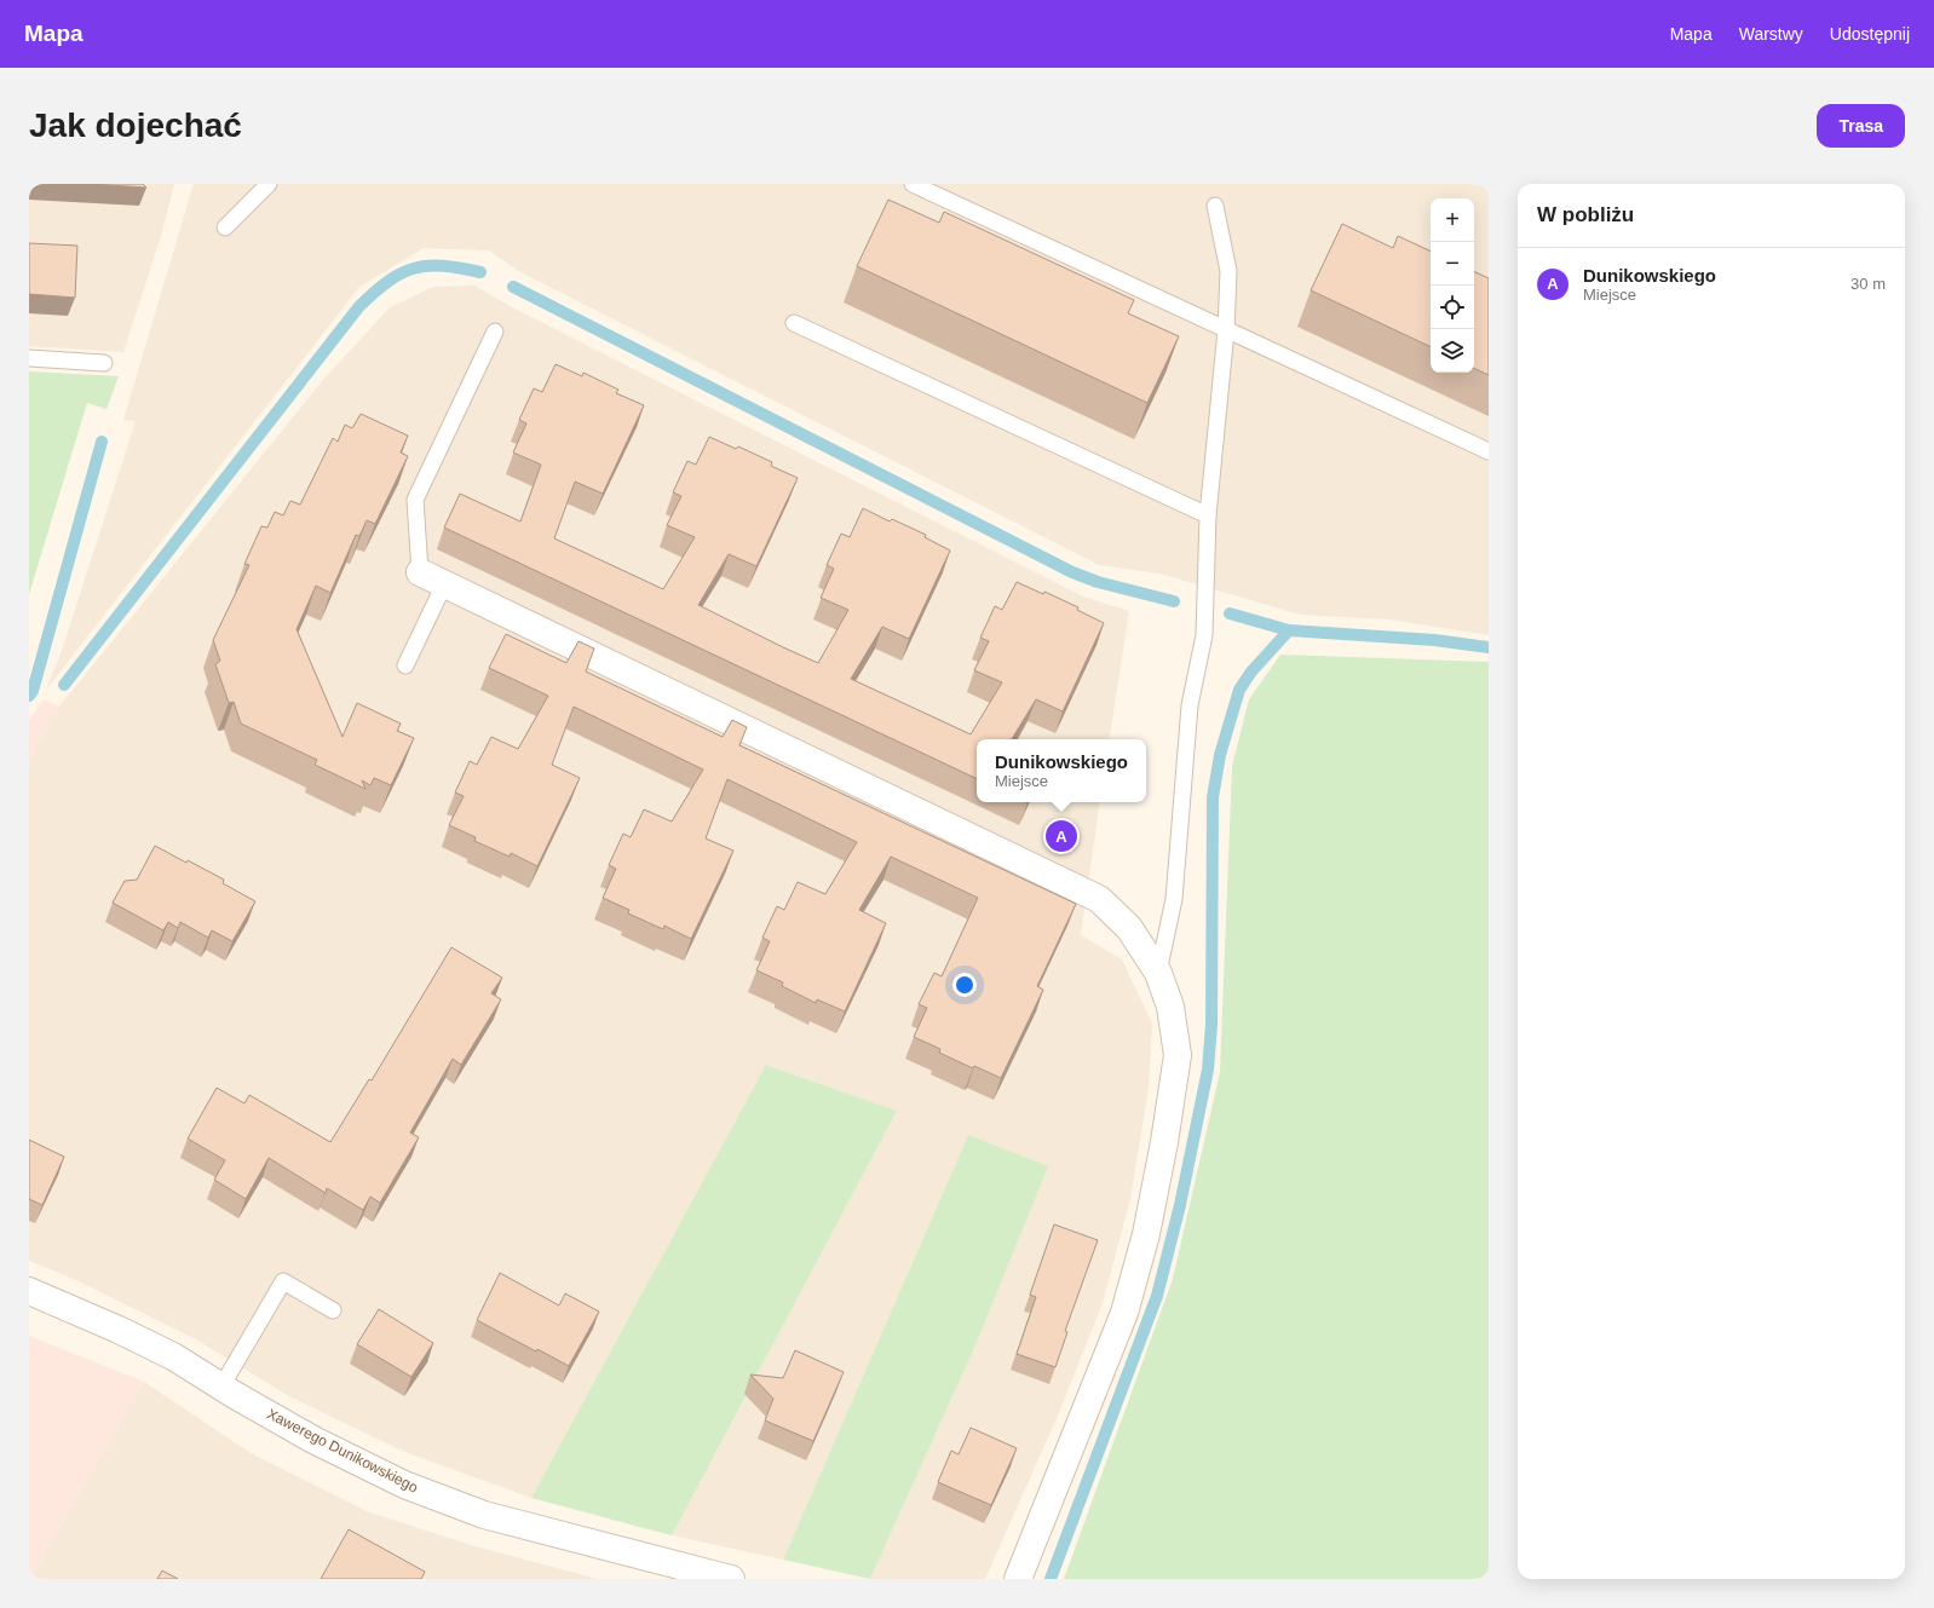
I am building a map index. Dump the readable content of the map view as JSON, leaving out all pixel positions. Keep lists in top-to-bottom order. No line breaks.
{"streets":{"street":["Xawerego Dunikowskiego"]},"page":{"header":"Mapa","nav":["Mapa","Warstwy","Udostępnij"],"buttons":"Trasa","title":"Jak dojechać","heading":"W pobliżu","map_buttons":["+","−"],"list":[{"mark":"A","name":"Dunikowskiego","note":"Miejsce","value":"30 m"}],"popup":["Dunikowskiego","Miejsce"],"pins":"A"}}
